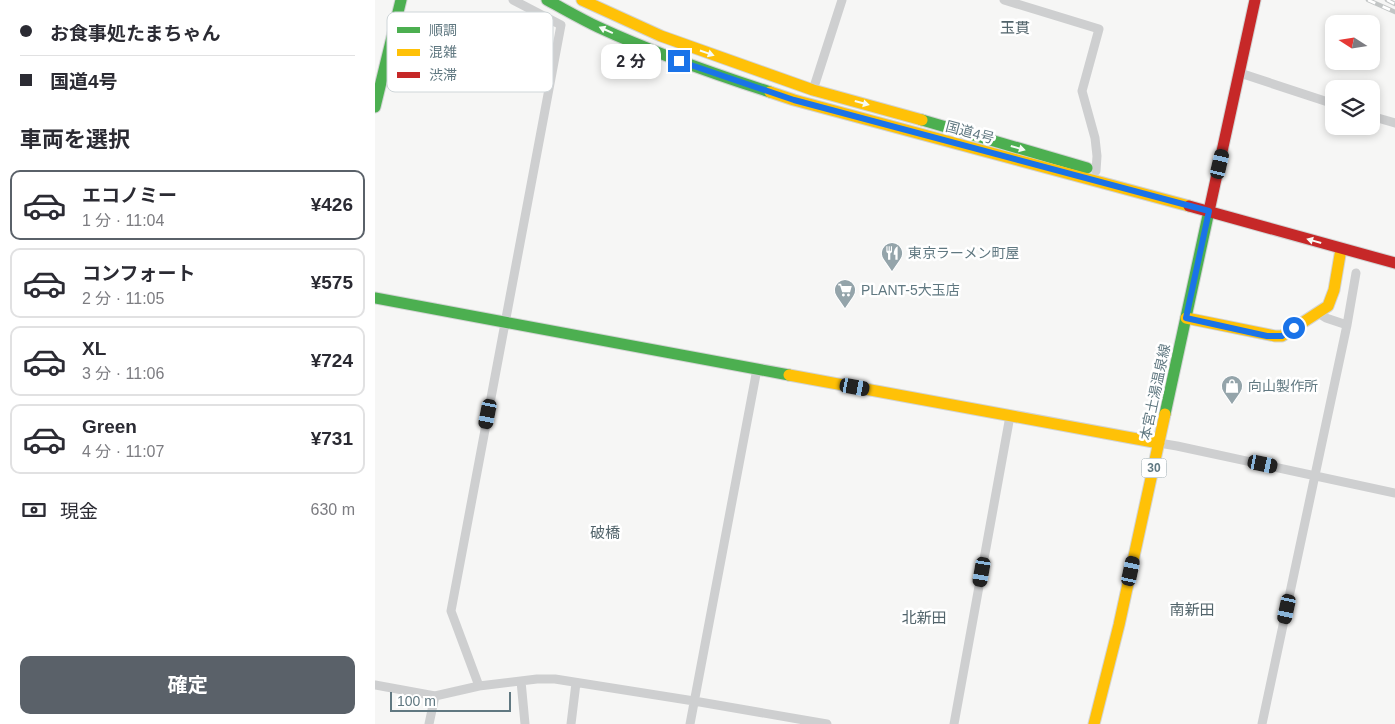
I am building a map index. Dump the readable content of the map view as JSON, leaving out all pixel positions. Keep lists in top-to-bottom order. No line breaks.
{"streets":{"main road":["国道4号","本宮土湯温泉線","30"]},"crossings":[["国道4号","本宮土湯温泉線"]],"districts":["玉貫","破橋","南新田","北新田"],"places":{"restaurant":["東京ラーメン町屋"],"supermarket":["PLANT-5大玉店"],"shop":["向山製作所"]},"legend":["順調","混雑","渋滞"],"scale_bar":"100 m","north":"left","page":{"banner":["お食事処たまちゃん","国道4号"],"bubble":"2 分","heading":"車両を選択","list":[{"name":"エコノミー","note":"1 分 · 11:04","value":"¥426"},{"name":"コンフォート","note":"2 分 · 11:05","value":"¥575"},{"name":"XL","note":"3 分 · 11:06","value":"¥724"},{"name":"Green","note":"4 分 · 11:07","value":"¥731"}],"pay":["現金","630 m"],"buttons":"確定","scale":"100 m"}}
